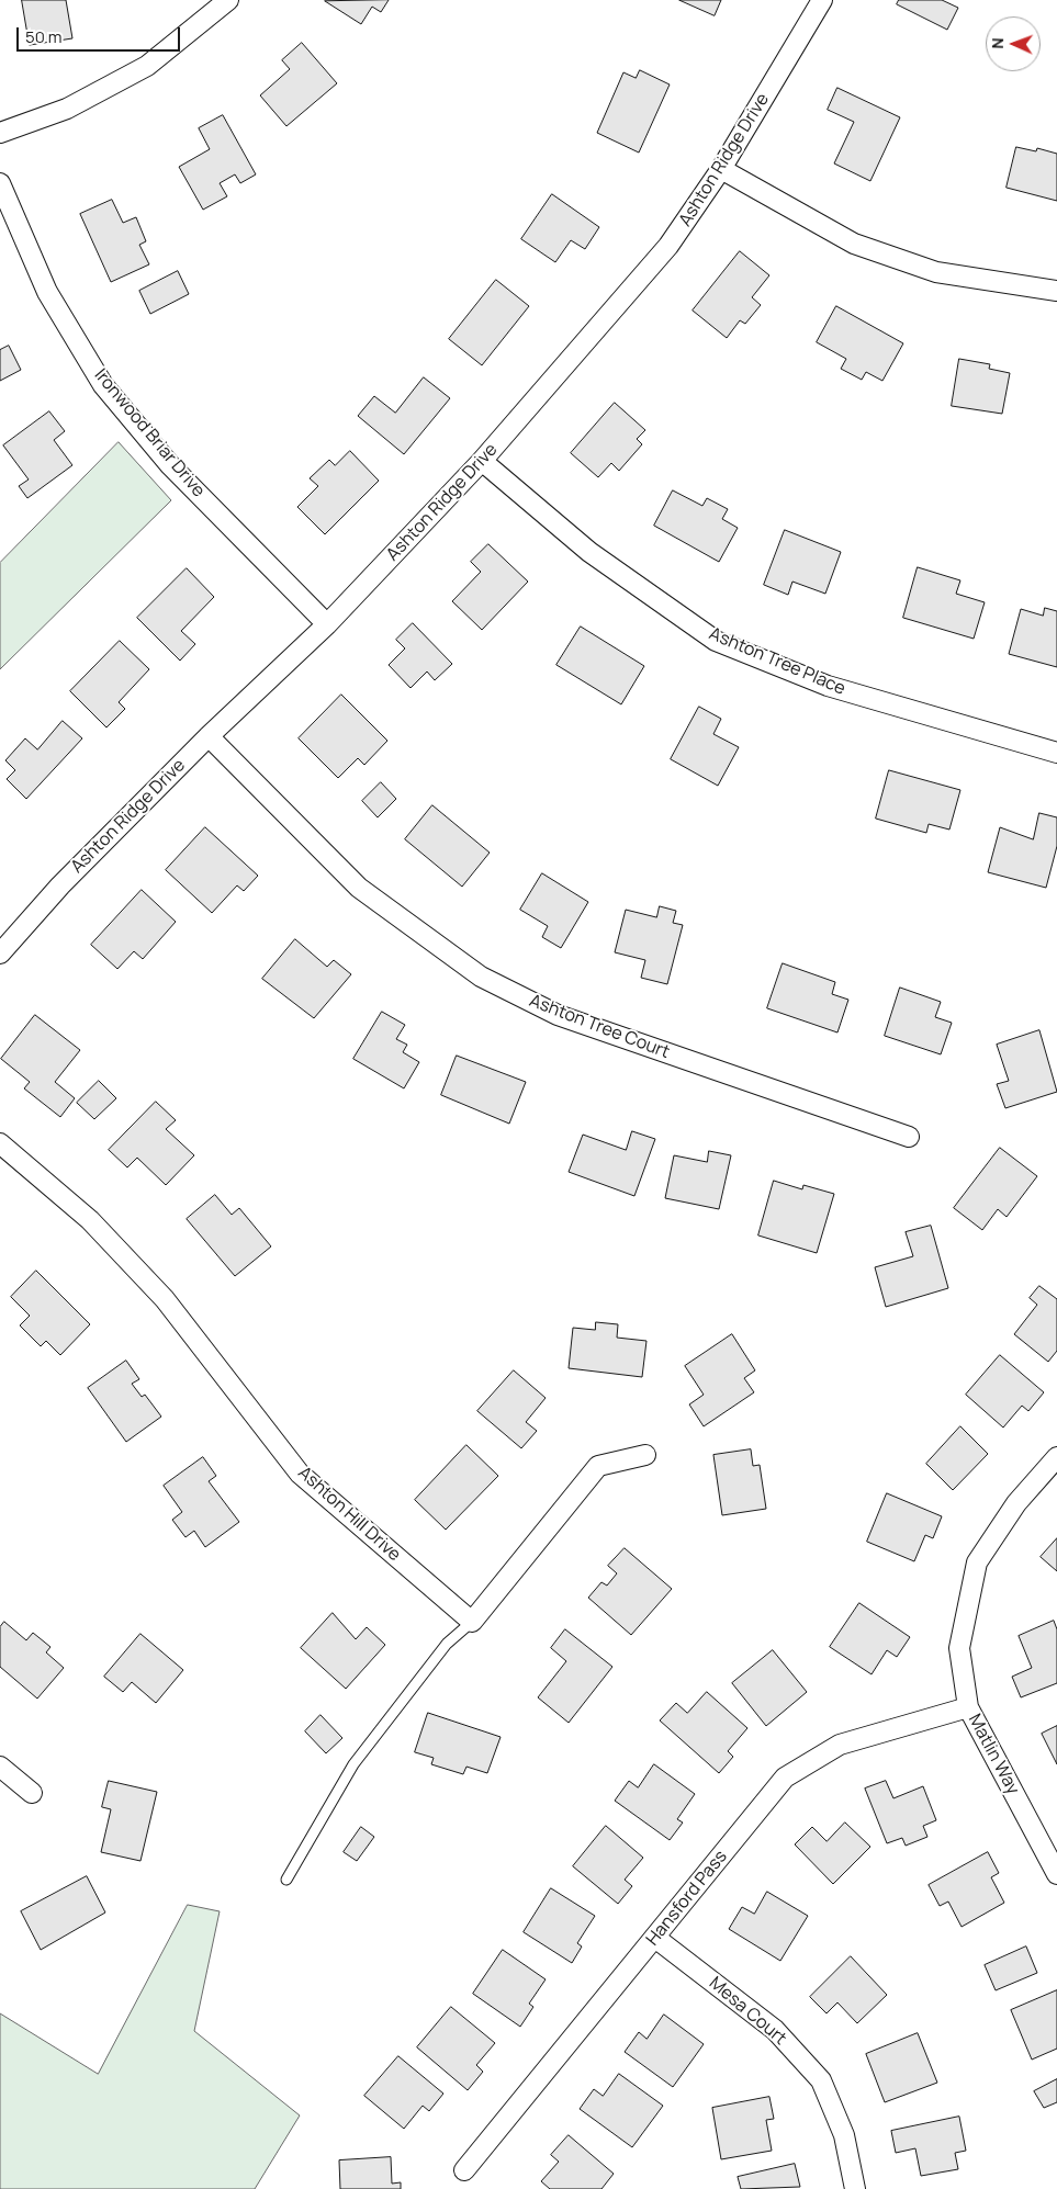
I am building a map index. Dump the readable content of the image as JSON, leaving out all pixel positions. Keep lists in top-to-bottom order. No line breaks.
{"streets":{"street":["Ashton Ridge Drive","Ironwood Briar Drive","Ashton Tree Place","Ashton Tree Court","Ashton Hill Drive","Matlin Way","Hansford Pass","Mesa Court"]},"crossings":[["Ashton Ridge Drive","Ironwood Briar Drive"],["Ashton Ridge Drive","Ashton Tree Place"],["Ashton Ridge Drive","Ashton Tree Court"],["Matlin Way","Hansford Pass"],["Hansford Pass","Mesa Court"]],"scale_bar":"50 m","north":"left"}
